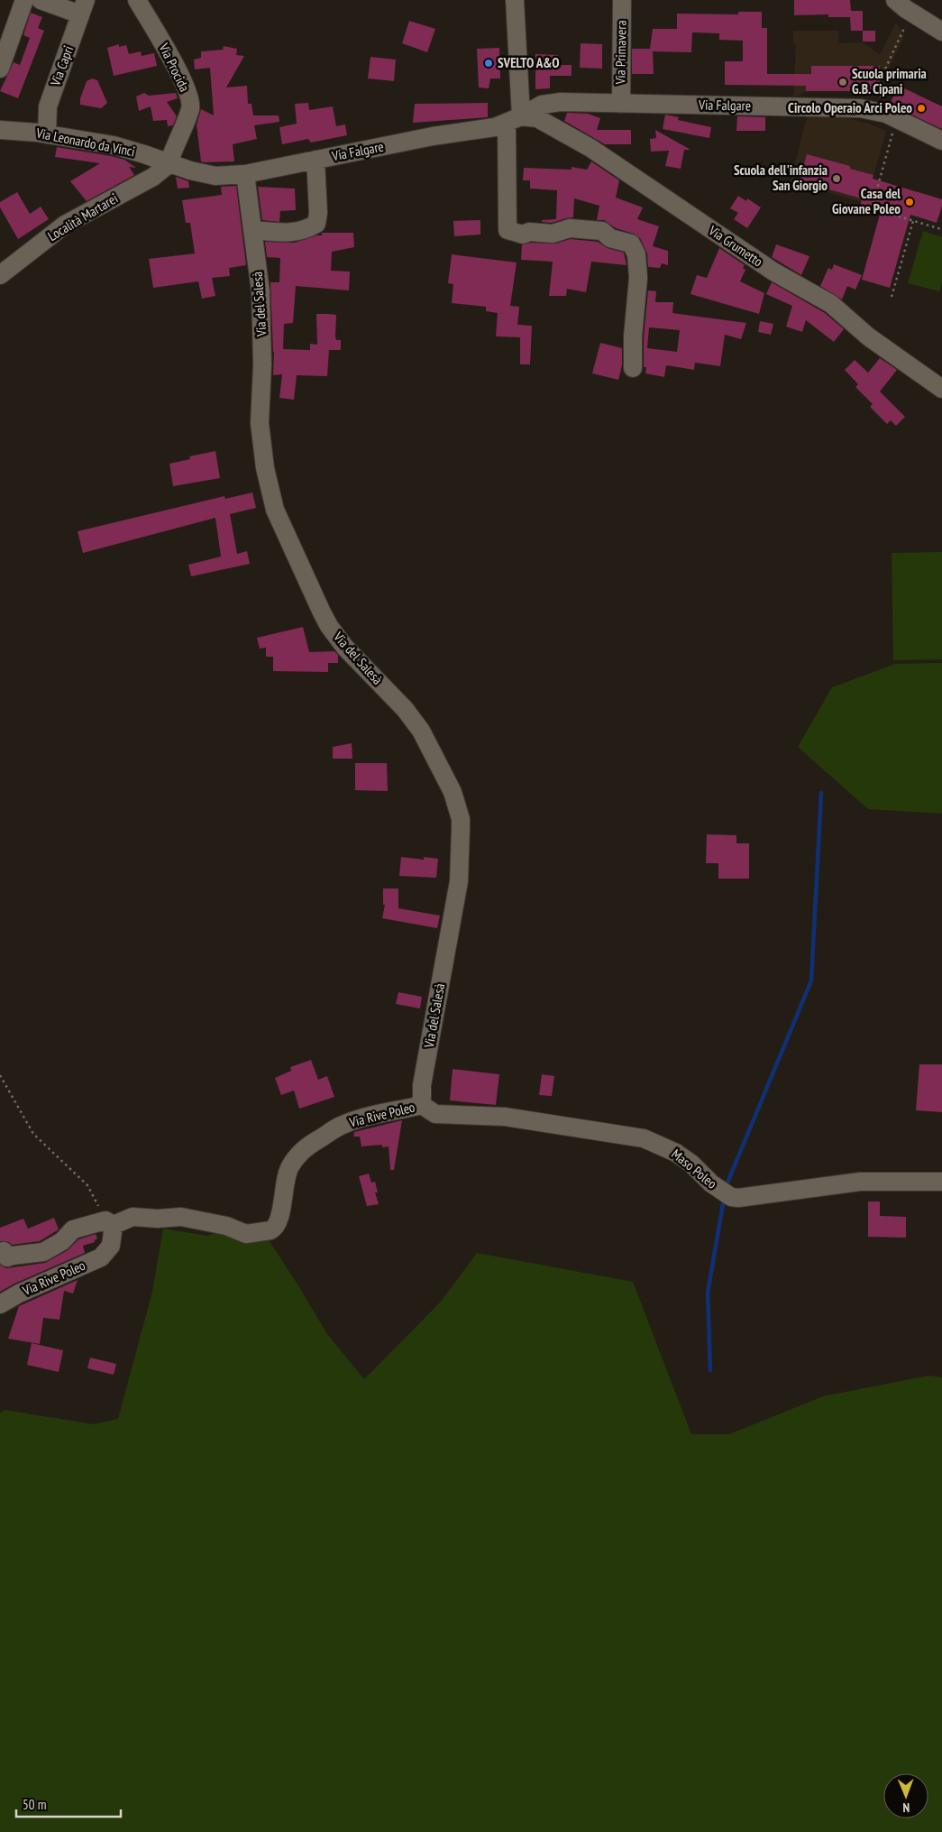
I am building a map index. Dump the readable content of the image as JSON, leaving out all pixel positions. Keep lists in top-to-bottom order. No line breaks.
{"streets":{"street":["Via Primavera","Via Capri","Via Procida","Via Falgare","Via Leonardo da Vinci","Località Martarei","Via Grumetto","Via del Salesà","Via Rive Poleo","Maso Poleo"]},"crossings":[["Via Primavera","Via Falgare"],["Via Capri","Via Leonardo da Vinci"],["Via Procida","Via Falgare"],["Via Procida","Via Leonardo da Vinci"],["Via Procida","Località Martarei"],["Via Falgare","Via Leonardo da Vinci"],["Via Falgare","Località Martarei"],["Via Falgare","Via Grumetto"],["Via Falgare","Via del Salesà"],["Via Leonardo da Vinci","Località Martarei"],["Via del Salesà","Via Rive Poleo"],["Via del Salesà","Maso Poleo"],["Via Rive Poleo","Maso Poleo"]],"places":["SVELTO A&O","Scuola primaria G.B. Cipani","Circolo Operaio Arci Poleo","Scuola dell'infanzia San Giorgio","Casa del Giovane Poleo"],"scale_bar":"50 m","north":"bottom"}
